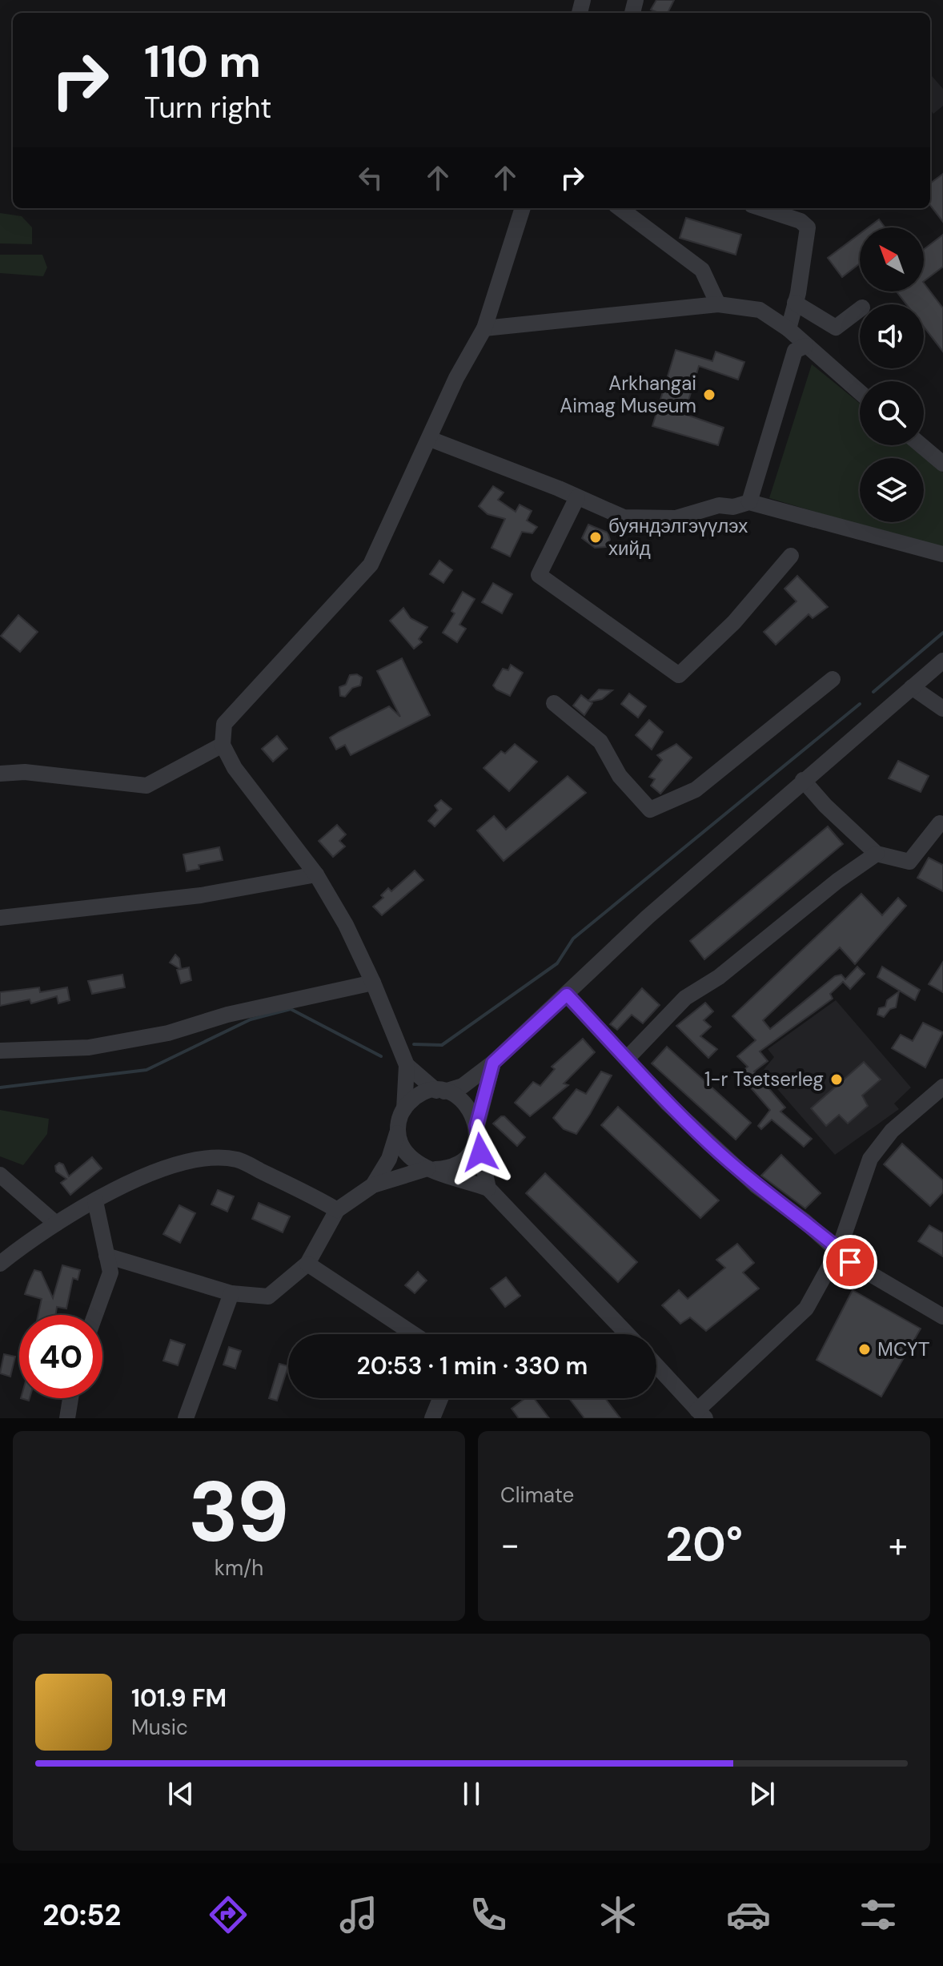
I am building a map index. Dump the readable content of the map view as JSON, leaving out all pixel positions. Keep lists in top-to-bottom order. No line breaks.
{"places":["Arkhangai Aimag Museum","буяндэлгэүүлэх хийд","1-r Tsetserleg","МСҮТ"],"north":"top left","page":{"turn":["110 m","Turn right"],"limit":"40","trip":"20:53 · 1 min · 330 m","tile":[["39","km/h"],"Climate"],"heat":["−","20°","+"],"song":["101.9 FM","Music"],"tabs":"20:52"}}
